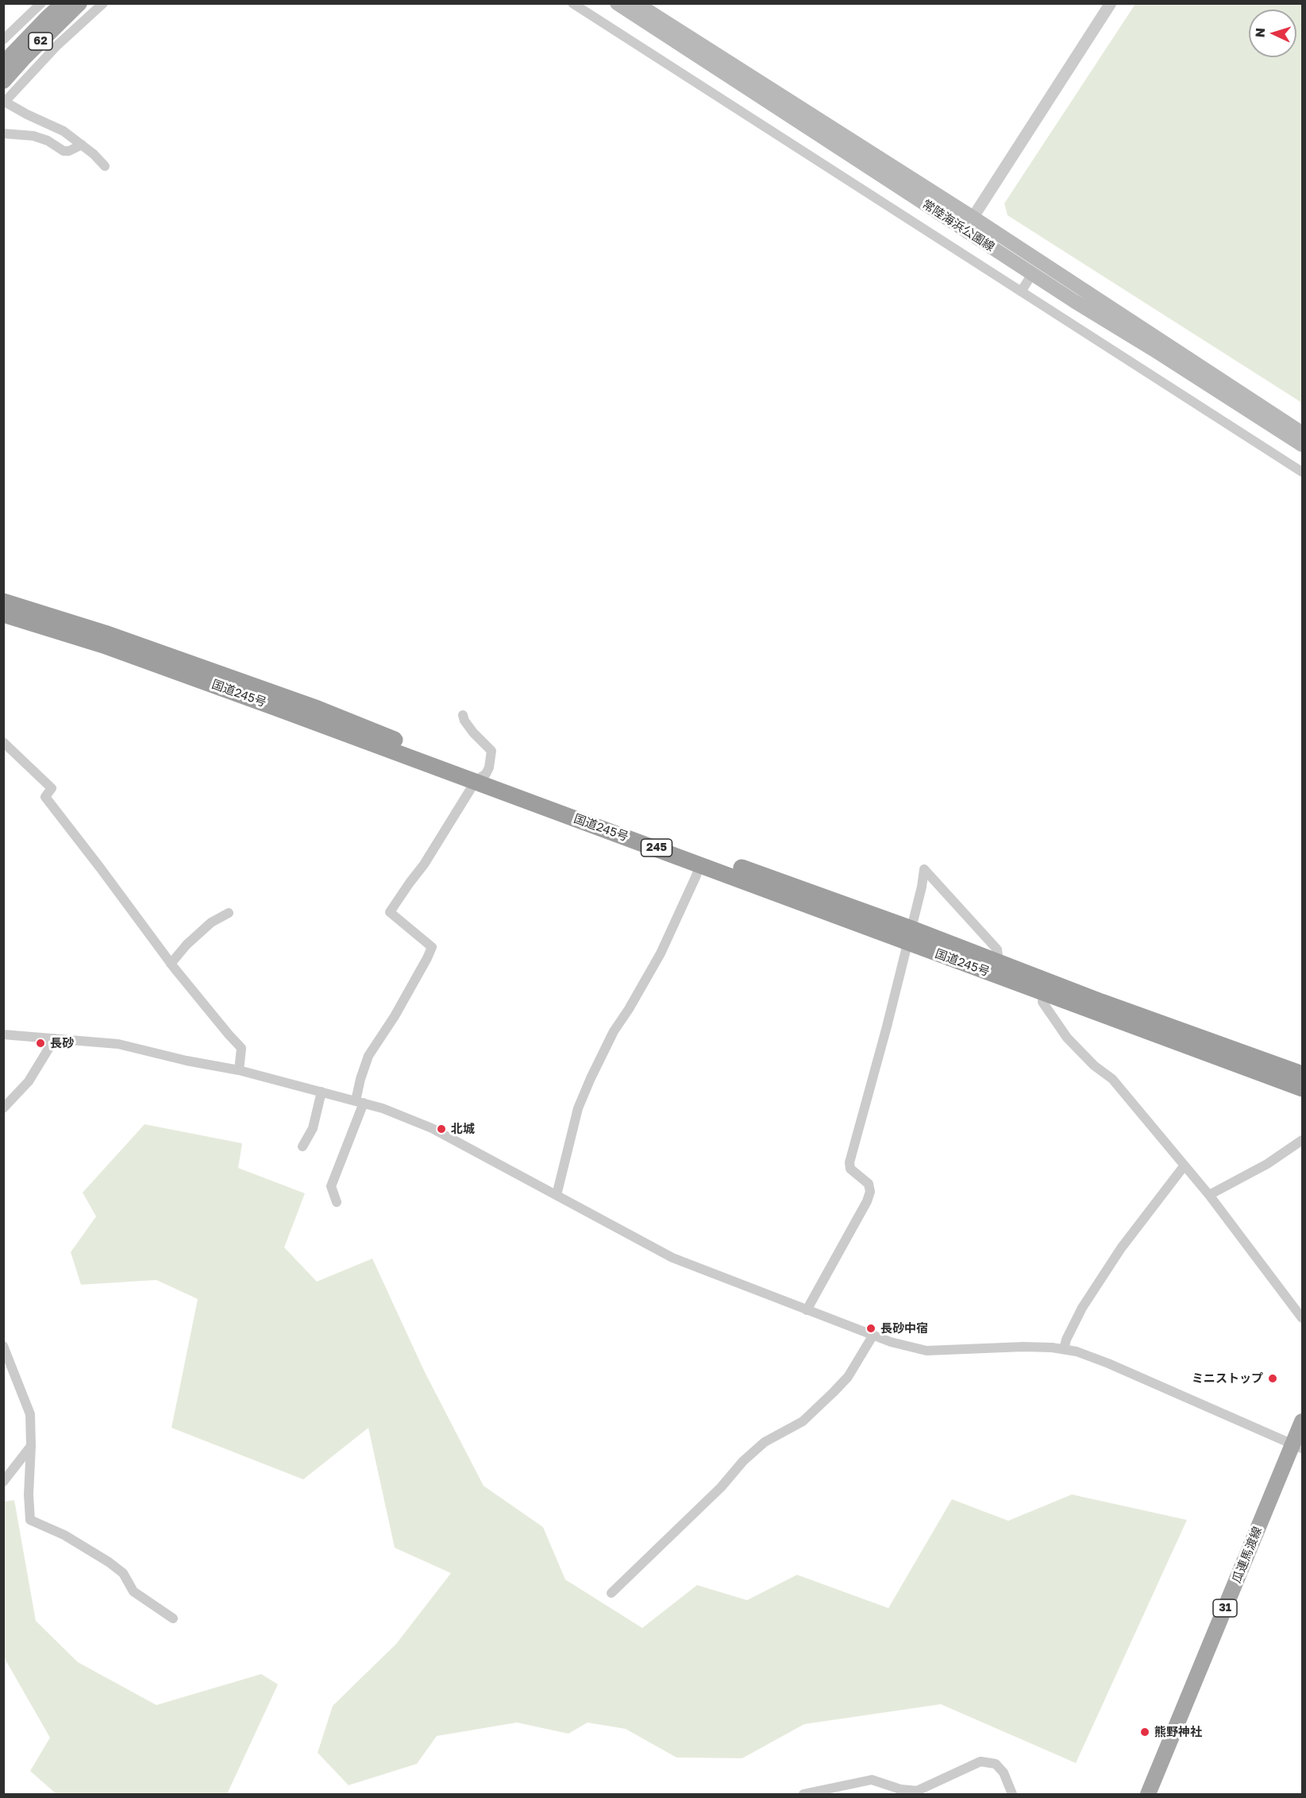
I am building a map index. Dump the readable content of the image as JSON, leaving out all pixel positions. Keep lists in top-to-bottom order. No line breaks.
{"streets":{"highway":["国道245号","245"],"main road":["62","常陸海浜公園線","瓜連馬渡線","31"]},"places":["長砂","北城","長砂中宿","ミニストップ","熊野神社"],"north":"left"}
